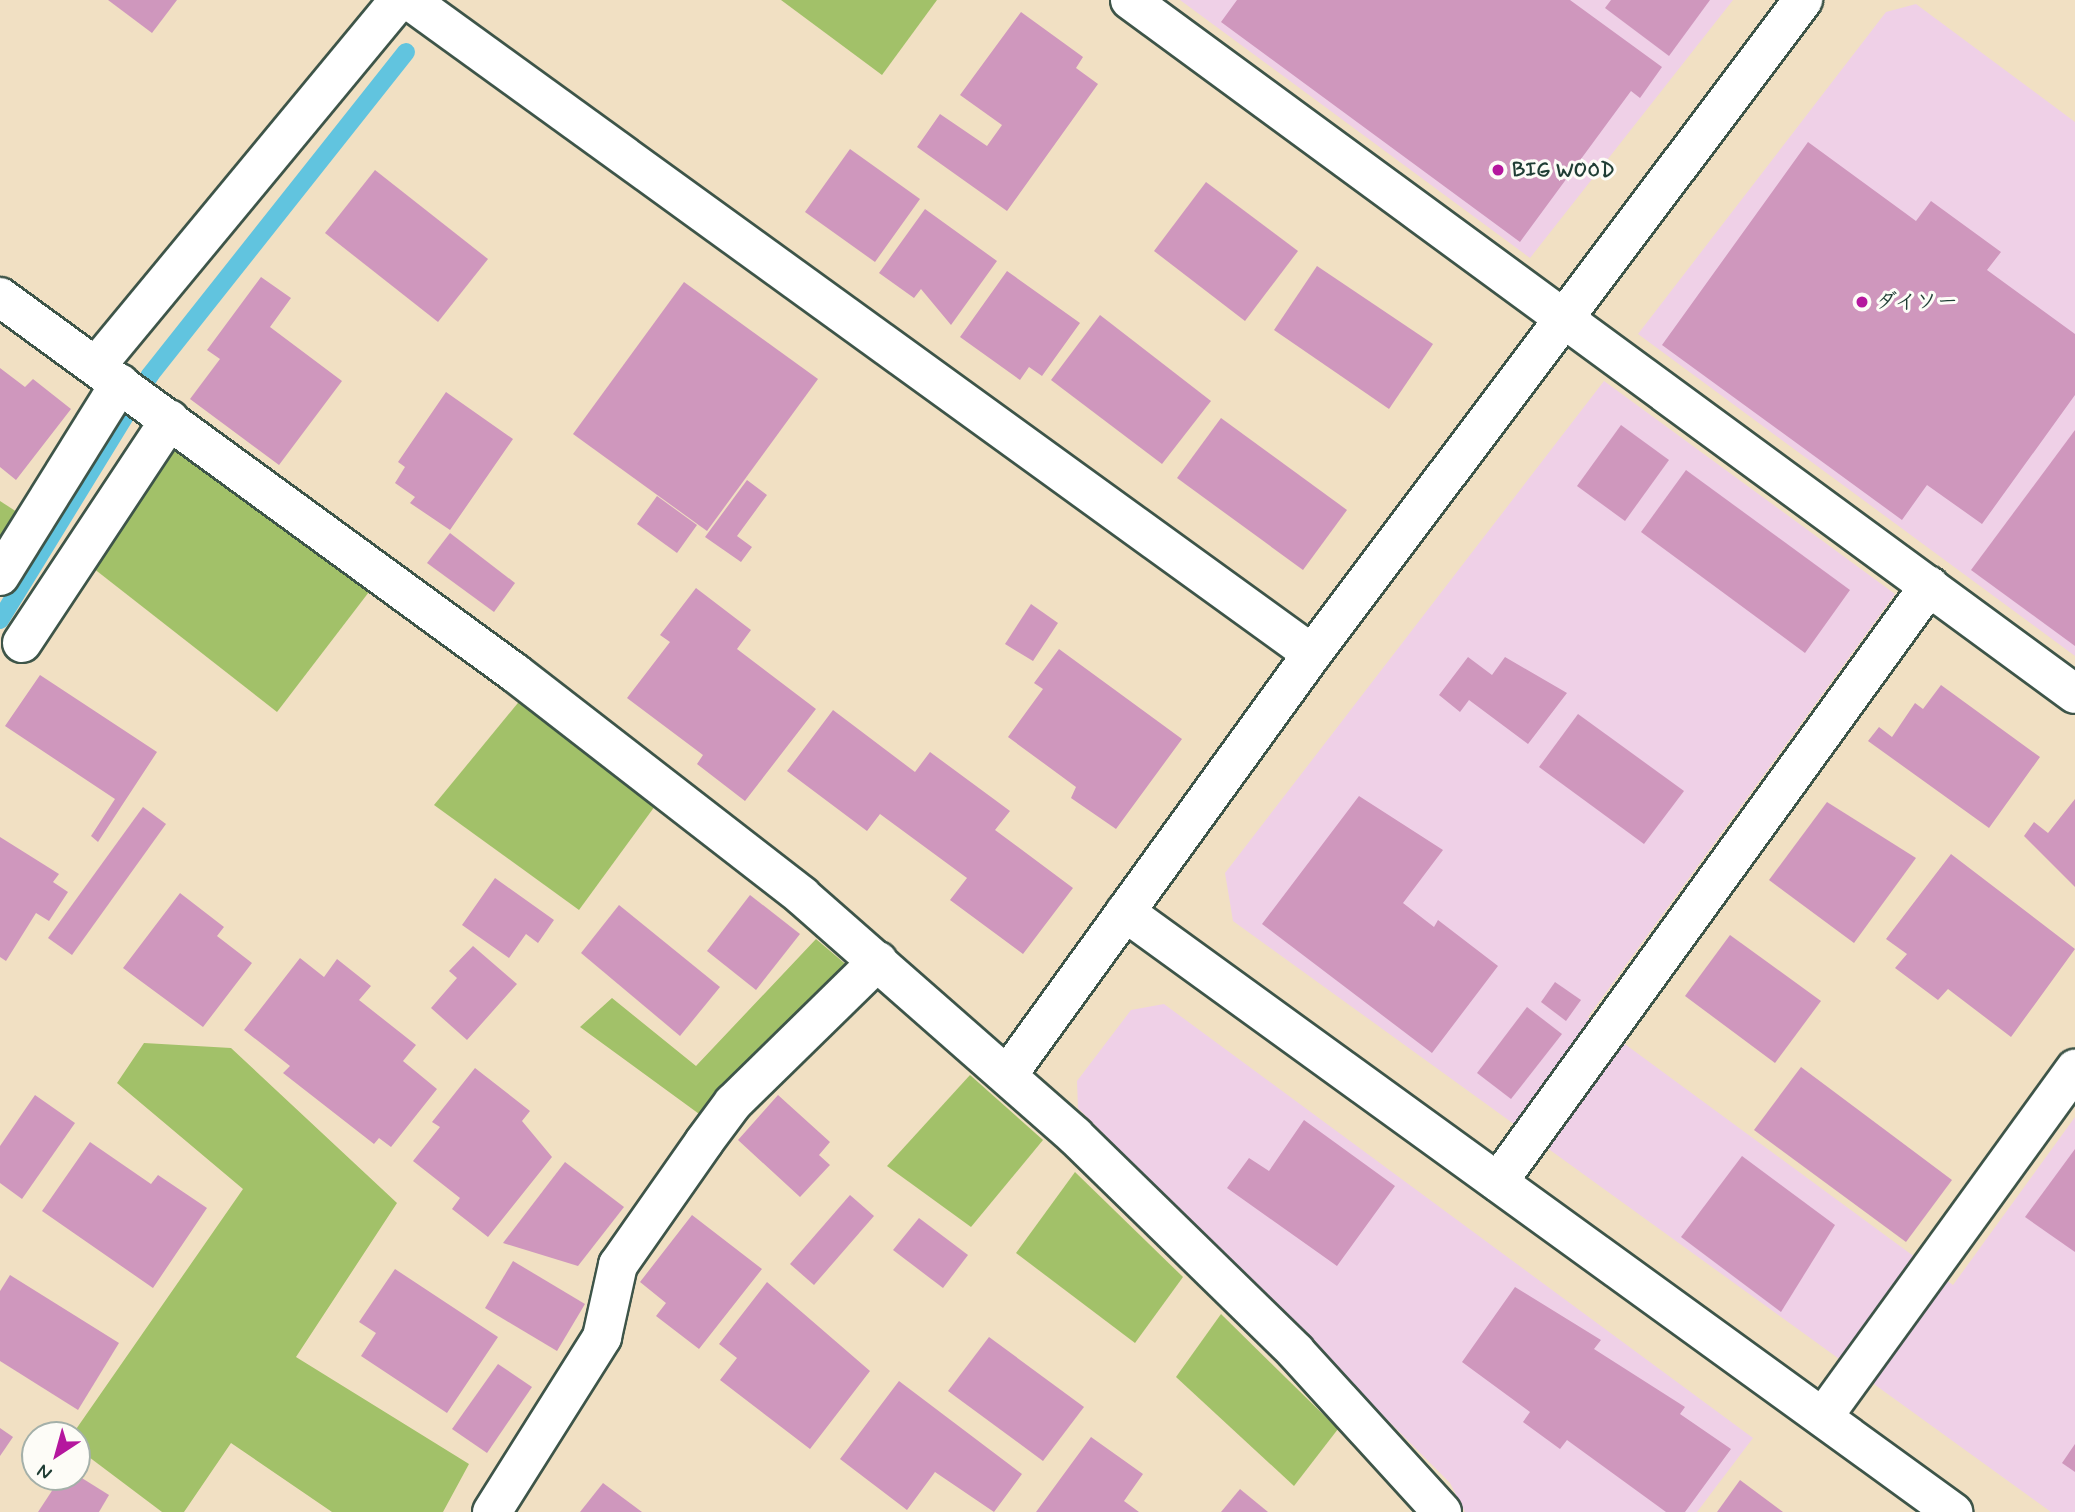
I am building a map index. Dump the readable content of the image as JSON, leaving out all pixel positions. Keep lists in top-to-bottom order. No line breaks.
{"places":["BIG WOOD","ダイソー"],"north":"bottom left"}
